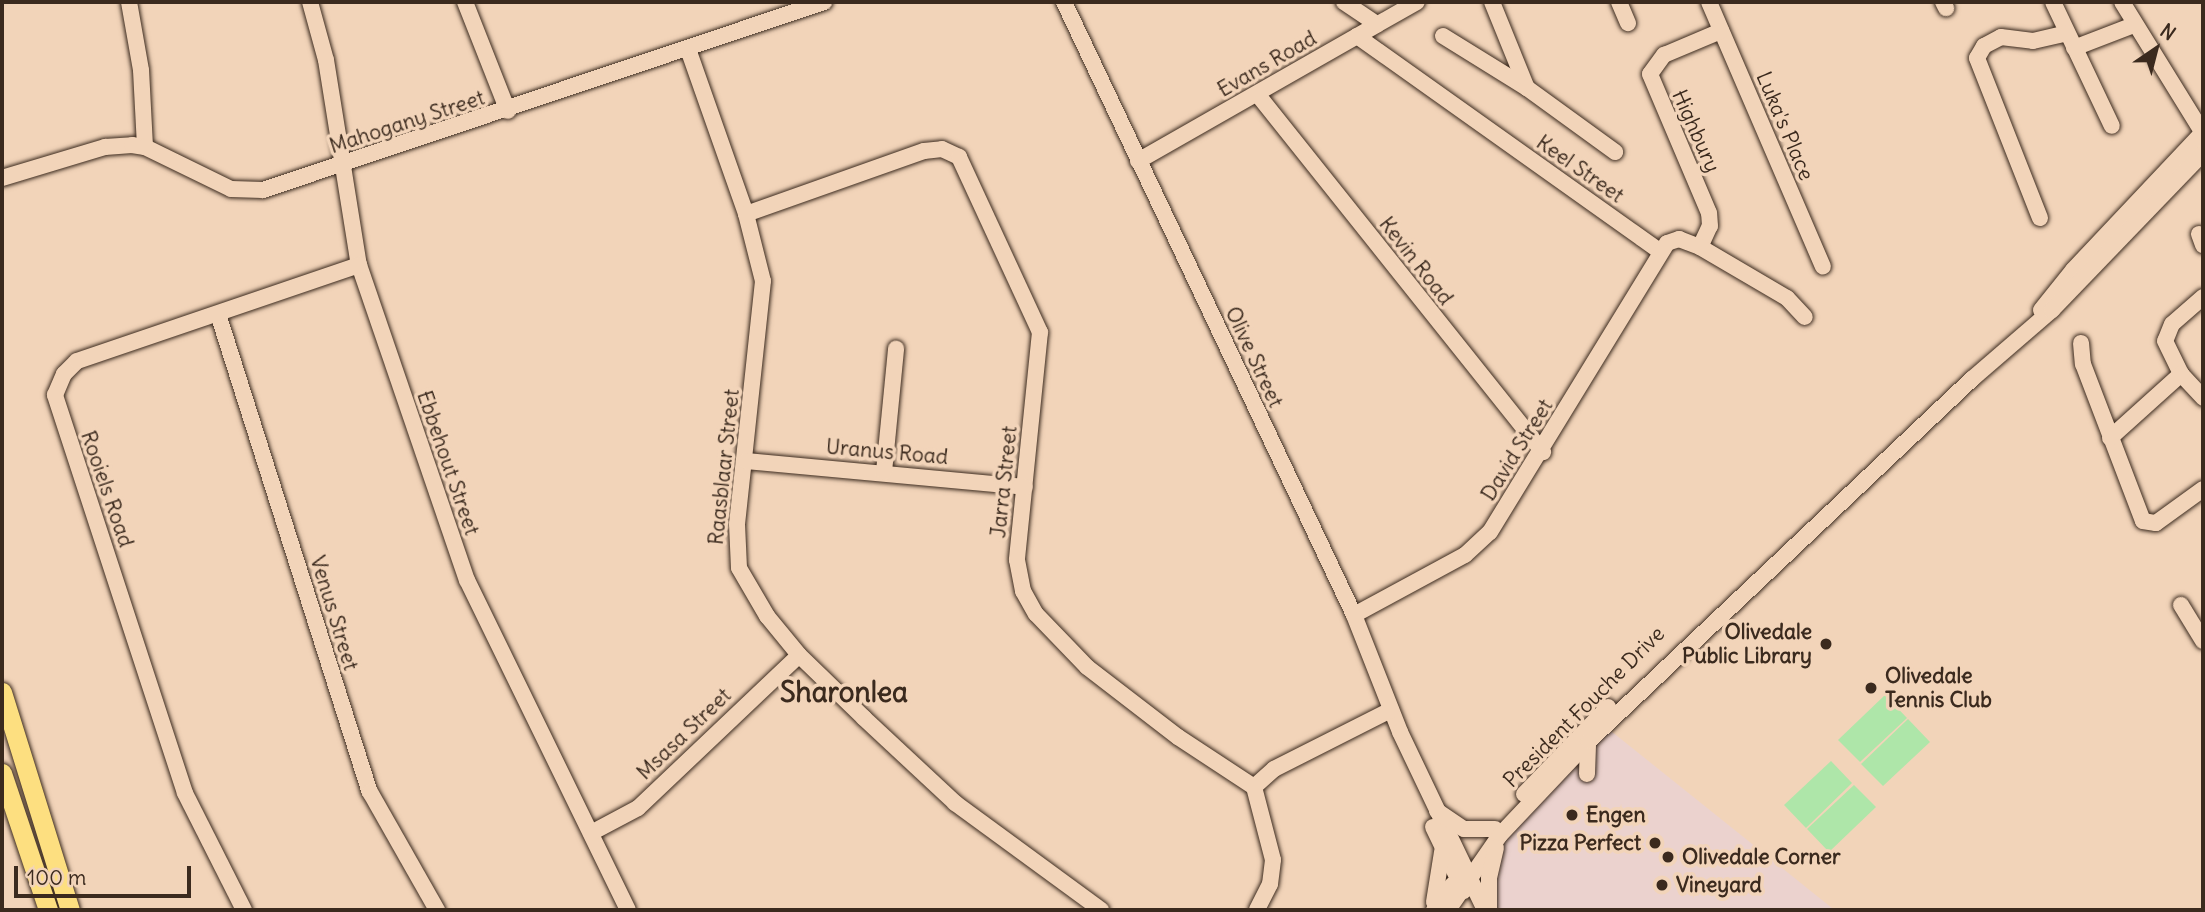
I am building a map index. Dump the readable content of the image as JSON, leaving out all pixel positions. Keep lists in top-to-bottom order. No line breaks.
{"streets":{"street":["Evans Road","Mahogany Street","Luka's Place","Highbury","Keel Street","Kevin Road","Olive Street","David Street","Uranus Road","Ebbehout Street","Raasblaar Street","Jarra Street","Rooiels Road","Venus Street","President Fouche Drive","Msasa Street"]},"crossings":[["Evans Road","Keel Street"],["Evans Road","Kevin Road"],["Evans Road","Olive Street"],["Mahogany Street","Ebbehout Street"],["Mahogany Street","Raasblaar Street"],["Luka's Place","Highbury"],["Keel Street","David Street"],["Kevin Road","David Street"],["Olive Street","David Street"],["Olive Street","President Fouche Drive"],["Uranus Road","Raasblaar Street"],["Uranus Road","Jarra Street"],["Ebbehout Street","Rooiels Road"],["Ebbehout Street","Msasa Street"],["Raasblaar Street","Jarra Street"],["Raasblaar Street","Msasa Street"],["Rooiels Road","Venus Street"]],"districts":["Sharonlea"],"places":["Olivedale Public Library","Olivedale Tennis Club","Engen","Pizza Perfect","Olivedale Corner","Vineyard"],"scale_bar":"100 m","north":"top right"}
